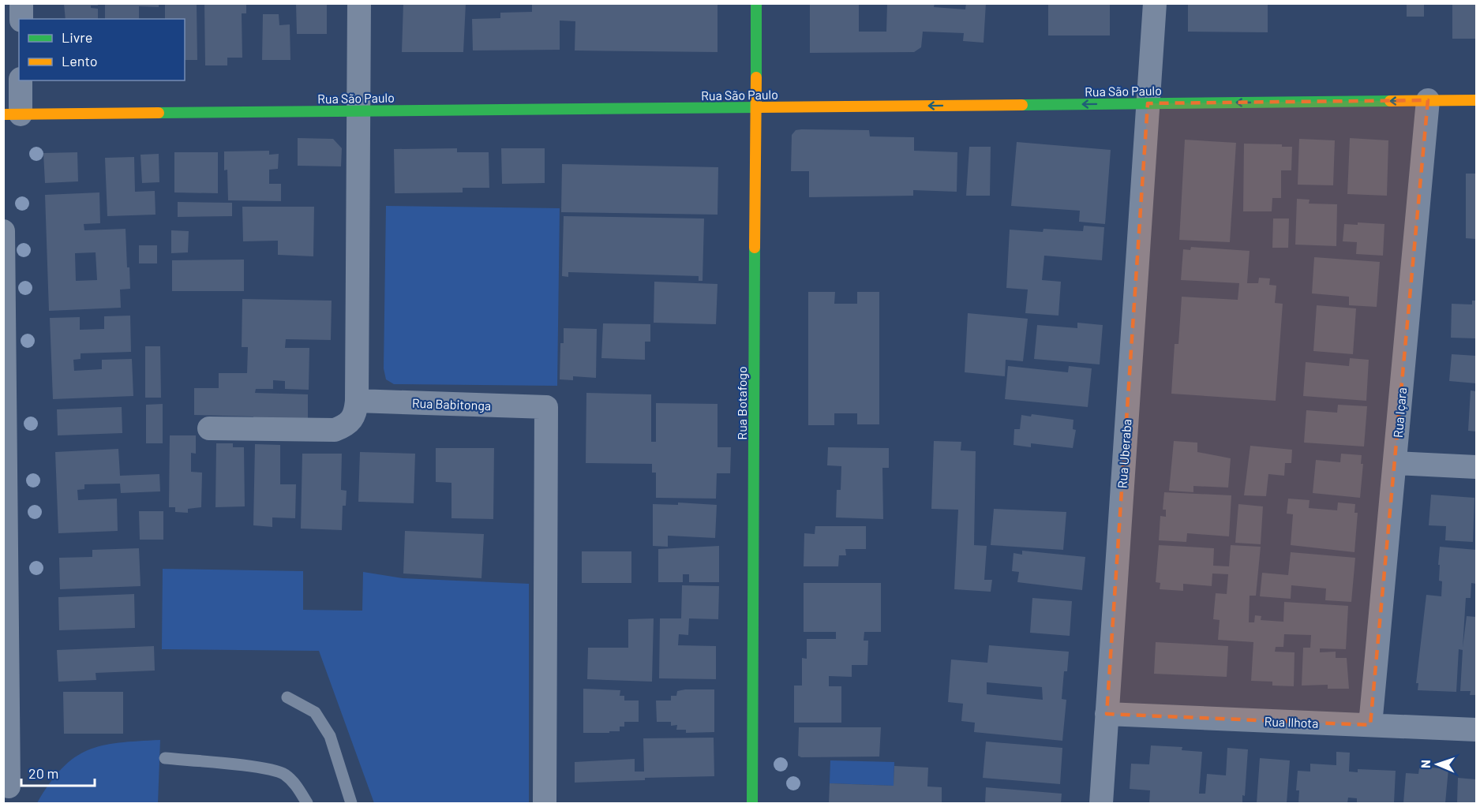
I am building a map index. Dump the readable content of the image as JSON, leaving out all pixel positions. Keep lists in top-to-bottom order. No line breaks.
{"streets":{"main road":["Rua São Paulo","Rua Botafogo"],"street":["Rua Babitonga","Rua Içara","Rua Uberaba","Rua Ilhota"]},"crossings":[["Rua São Paulo","Rua Botafogo"],["Rua São Paulo","Rua Içara"],["Rua São Paulo","Rua Uberaba"],["Rua Içara","Rua Ilhota"],["Rua Uberaba","Rua Ilhota"]],"one_way":["Rua São Paulo"],"legend":["Livre","Lento"],"scale_bar":"20 m","north":"left"}
